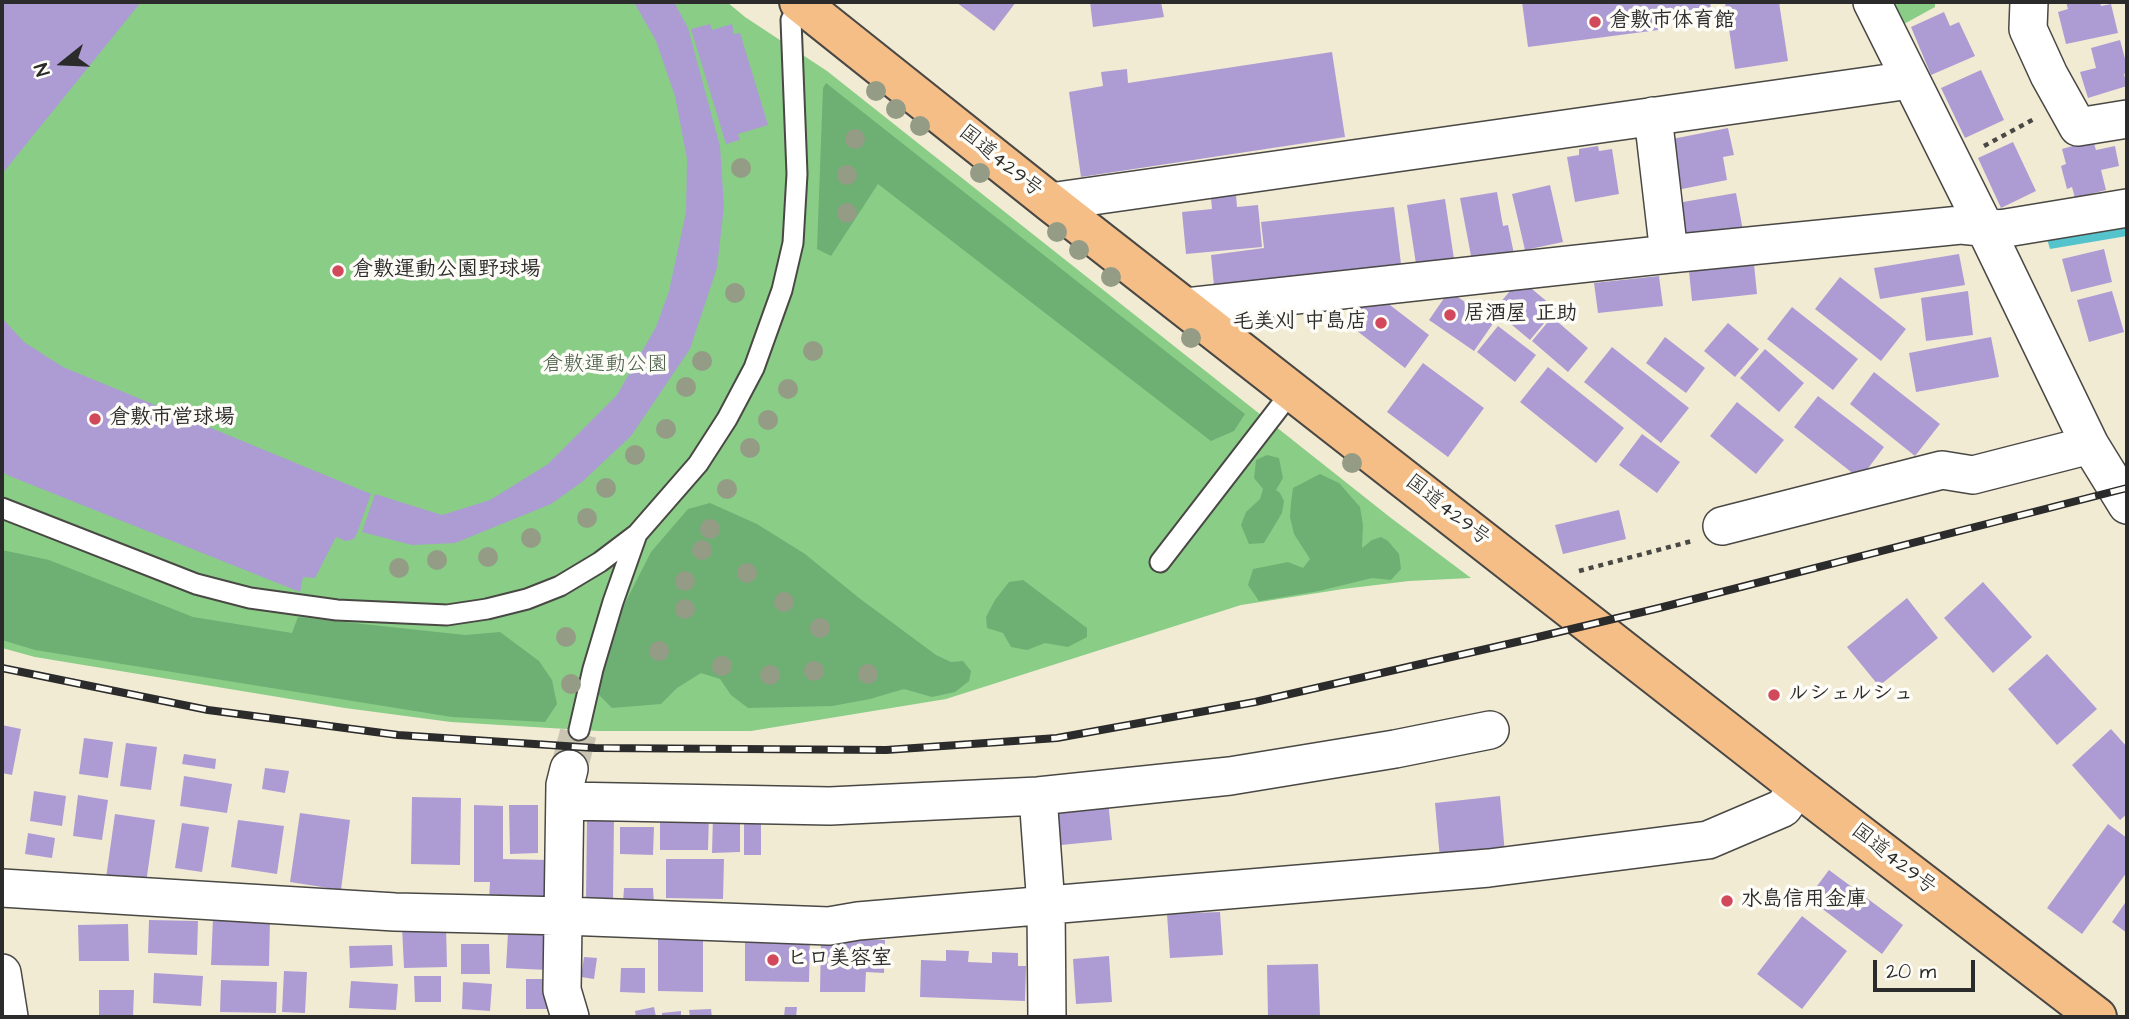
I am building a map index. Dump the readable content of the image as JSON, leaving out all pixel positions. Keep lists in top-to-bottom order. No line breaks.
{"streets":{"highway":["国道429号"]},"parks":["倉敷運動公園"],"places":["倉敷市体育館","倉敷運動公園野球場","居酒屋 正助","毛美刈 中島店","倉敷市営球場","ルシェルシュ","水島信用金庫","ヒロ美容室"],"scale_bar":"20 m","north":"left"}
